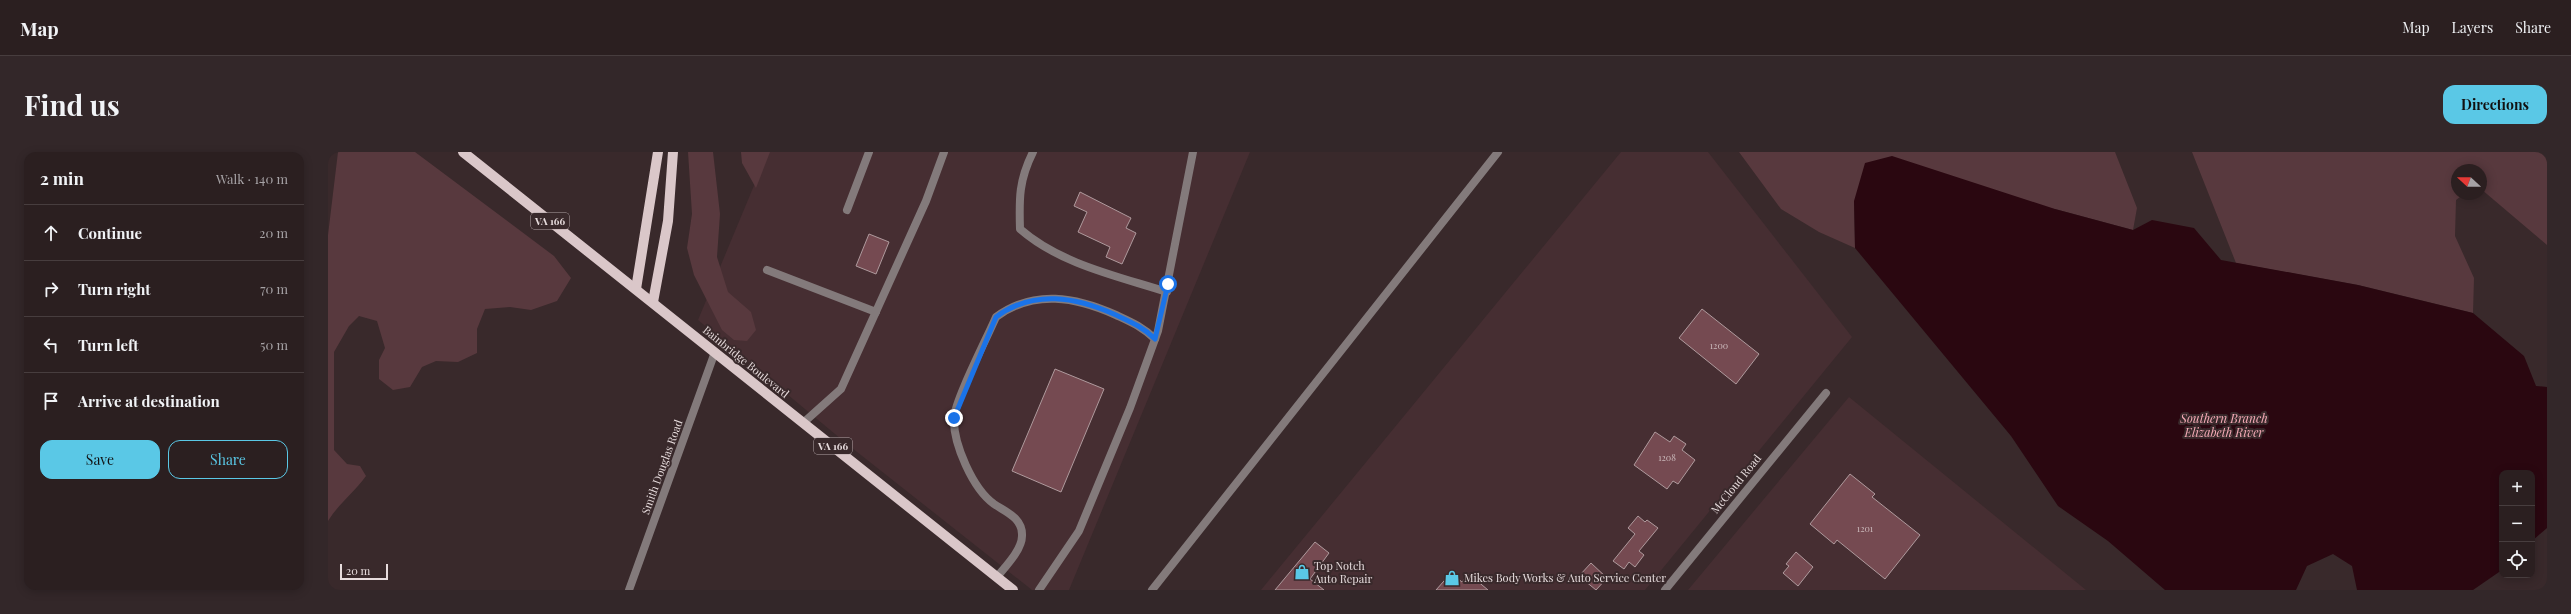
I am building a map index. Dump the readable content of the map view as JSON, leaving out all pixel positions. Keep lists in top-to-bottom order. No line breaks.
{"streets":{"main road":["VA 166","Bainbridge Boulevard"],"street":["Smith Douglas Road","McCloud Road"]},"crossings":[["Bainbridge Boulevard","Smith Douglas Road"]],"water":["Southern Branch Elizabeth River"],"places":{"shop":["Top Notch Auto Repair","Mikes Body Works & Auto Service Center"]},"house_numbers":["1200","1208","1201"],"scale_bar":"20 m","north":"left","page":{"header":"Map","nav":["Map","Layers","Share"],"buttons":["Directions",["Save","Share"]],"title":"Find us","heading":["2 min","Walk · 140 m"],"list":[["Continue","20 m"],["Turn right","70 m"],["Turn left","50 m"],"Arrive at destination"],"map_buttons":["+","−"],"scale":"20 m"}}
